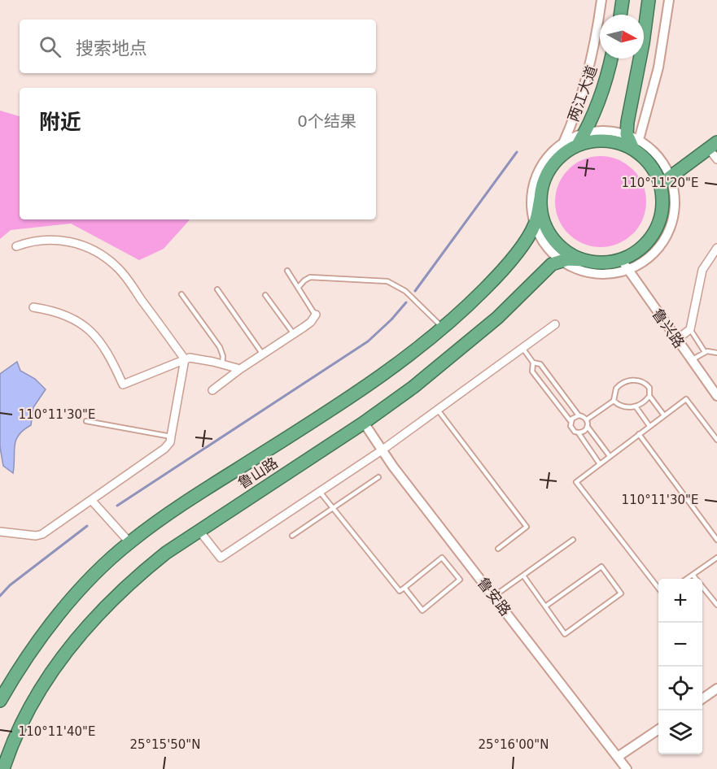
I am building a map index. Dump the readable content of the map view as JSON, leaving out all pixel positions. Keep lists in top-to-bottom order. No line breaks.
{"streets":{"highway":["两江大道","鲁山路"],"street":["鲁兴路","鲁安路"]},"crossings":[["两江大道","鲁兴路"],["两江大道","鲁山路"],["鲁兴路","鲁山路"],["鲁山路","鲁安路"]],"north":"right","page":{"search":"搜索地点","heading":["附近","0个结果"],"map_buttons":["+","−"]},"coordinates":["110°11'20\"E","110°11'30\"E","110°11'40\"E","25°15'50\"N","25°16'00\"N"]}
